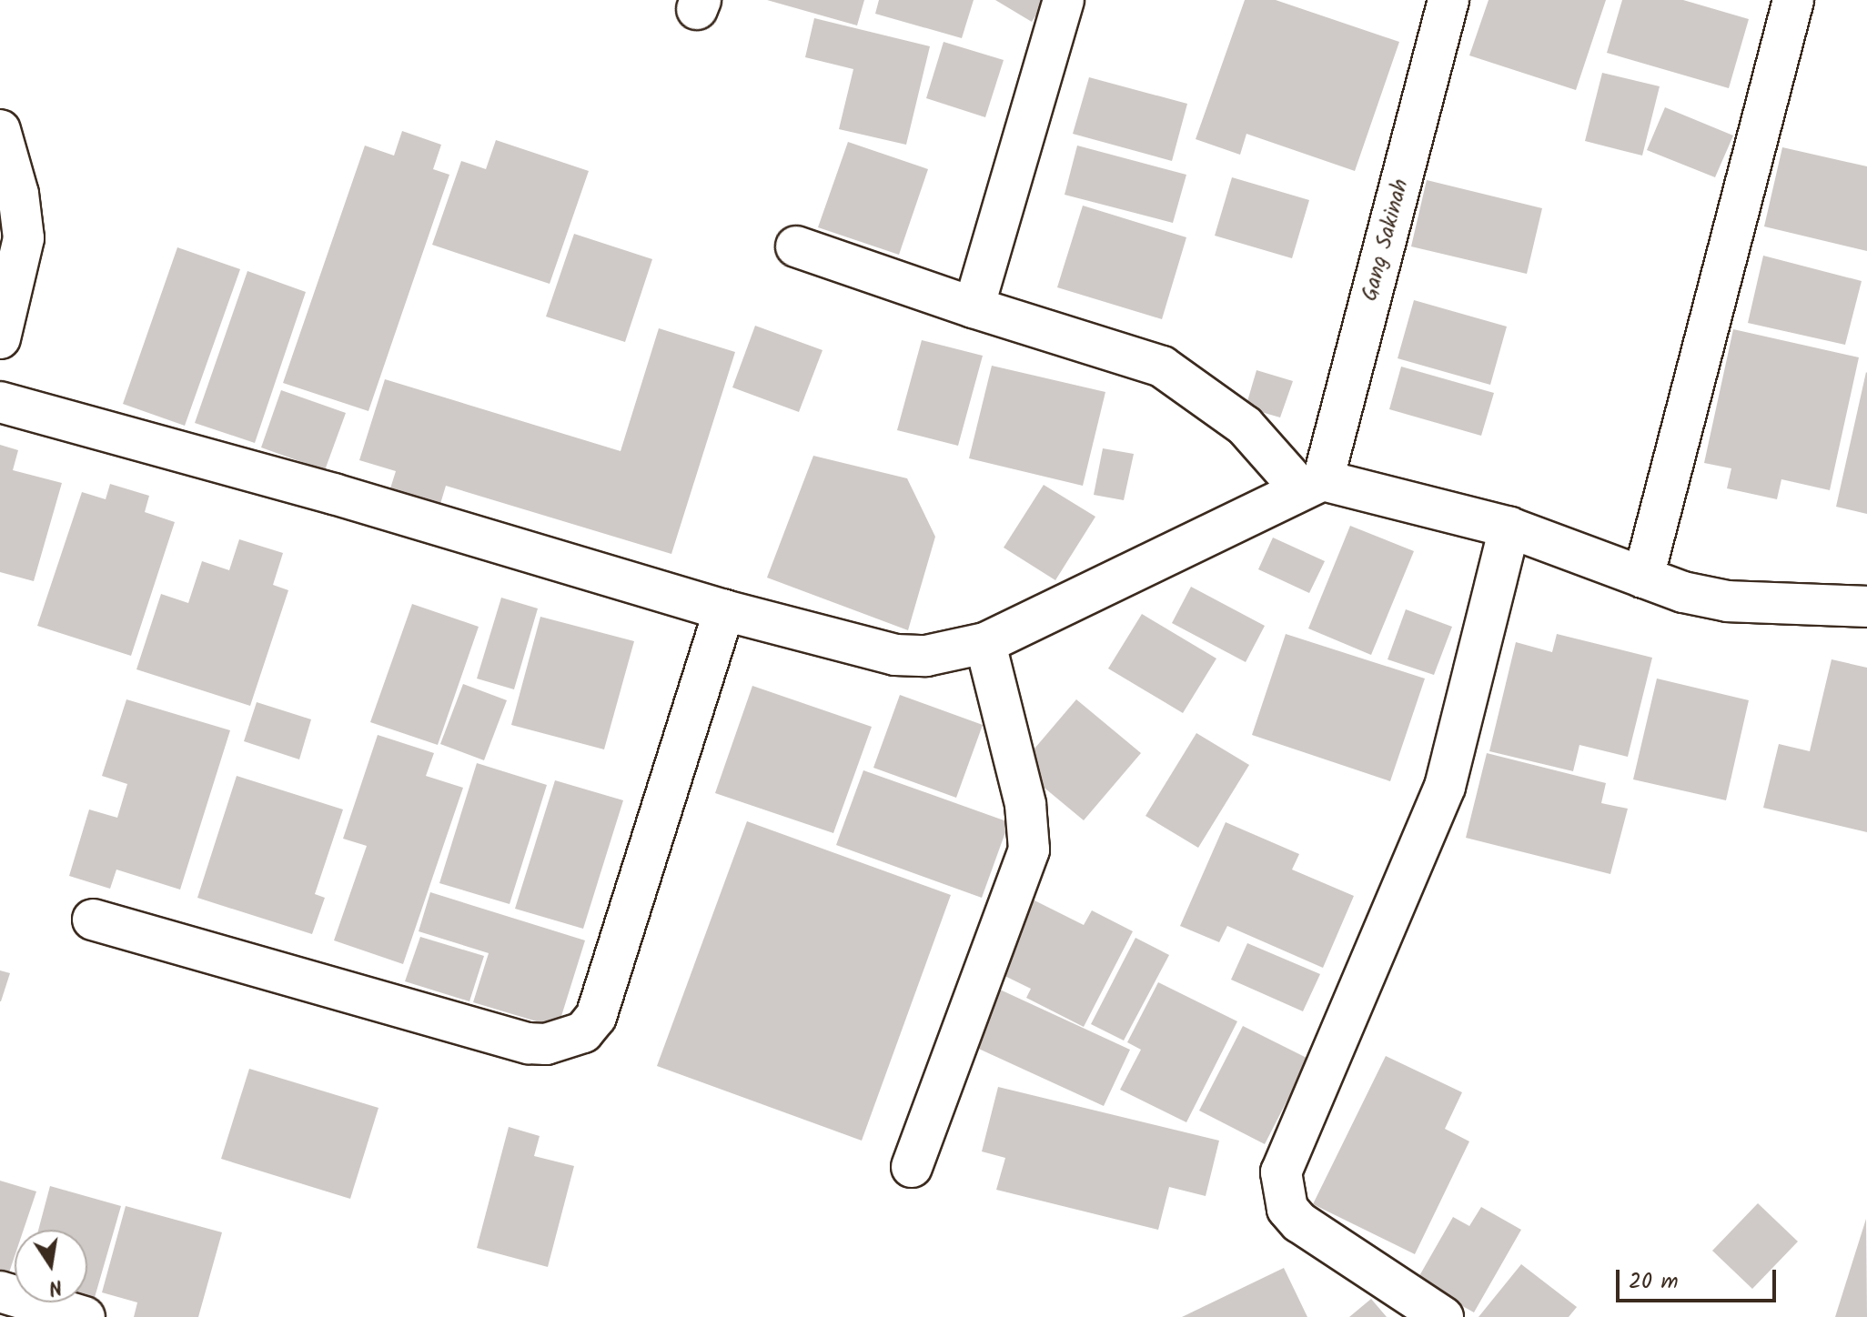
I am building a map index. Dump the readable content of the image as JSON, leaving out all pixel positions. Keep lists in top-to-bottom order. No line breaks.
{"streets":{"street":["Gang Sakinah"]},"scale_bar":"20 m","north":"bottom"}
